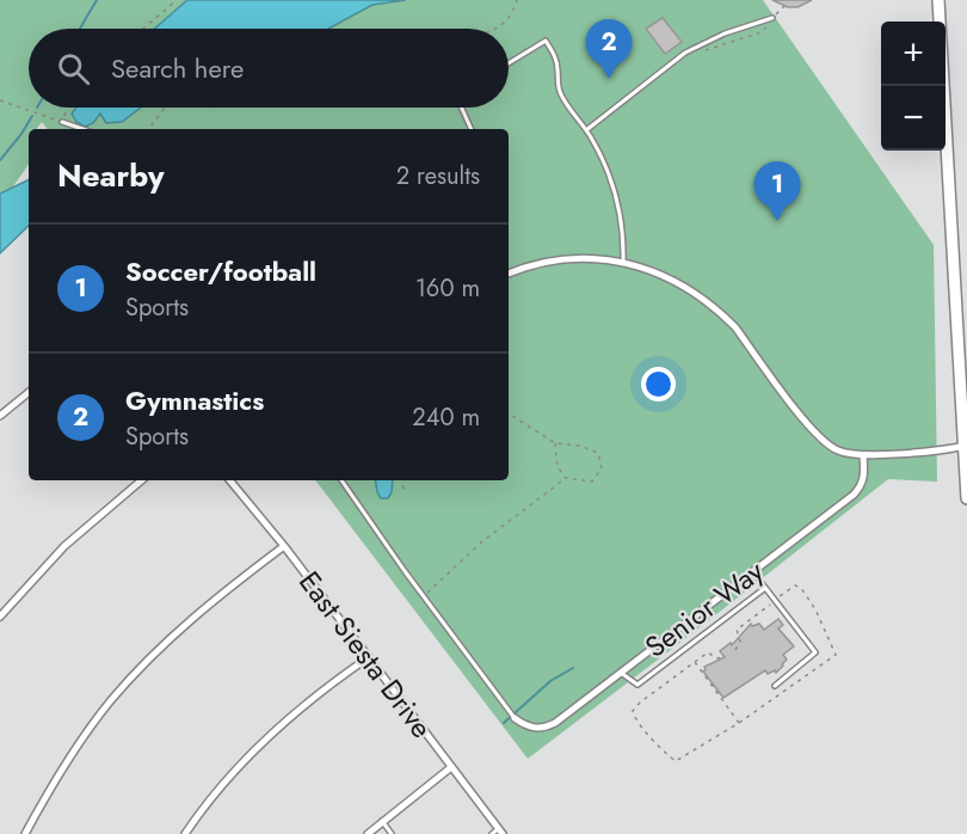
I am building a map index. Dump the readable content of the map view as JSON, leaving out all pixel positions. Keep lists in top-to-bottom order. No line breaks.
{"streets":{"street":["Senior Way","East Siesta Drive"]},"page":{"pins":["2","1"],"map_buttons":["+","−"],"search":"Search here","heading":["Nearby","2 results"],"list":[{"mark":"1","name":"Soccer/football","note":"Sports","value":"160 m"},{"mark":"2","name":"Gymnastics","note":"Sports","value":"240 m"}]}}
